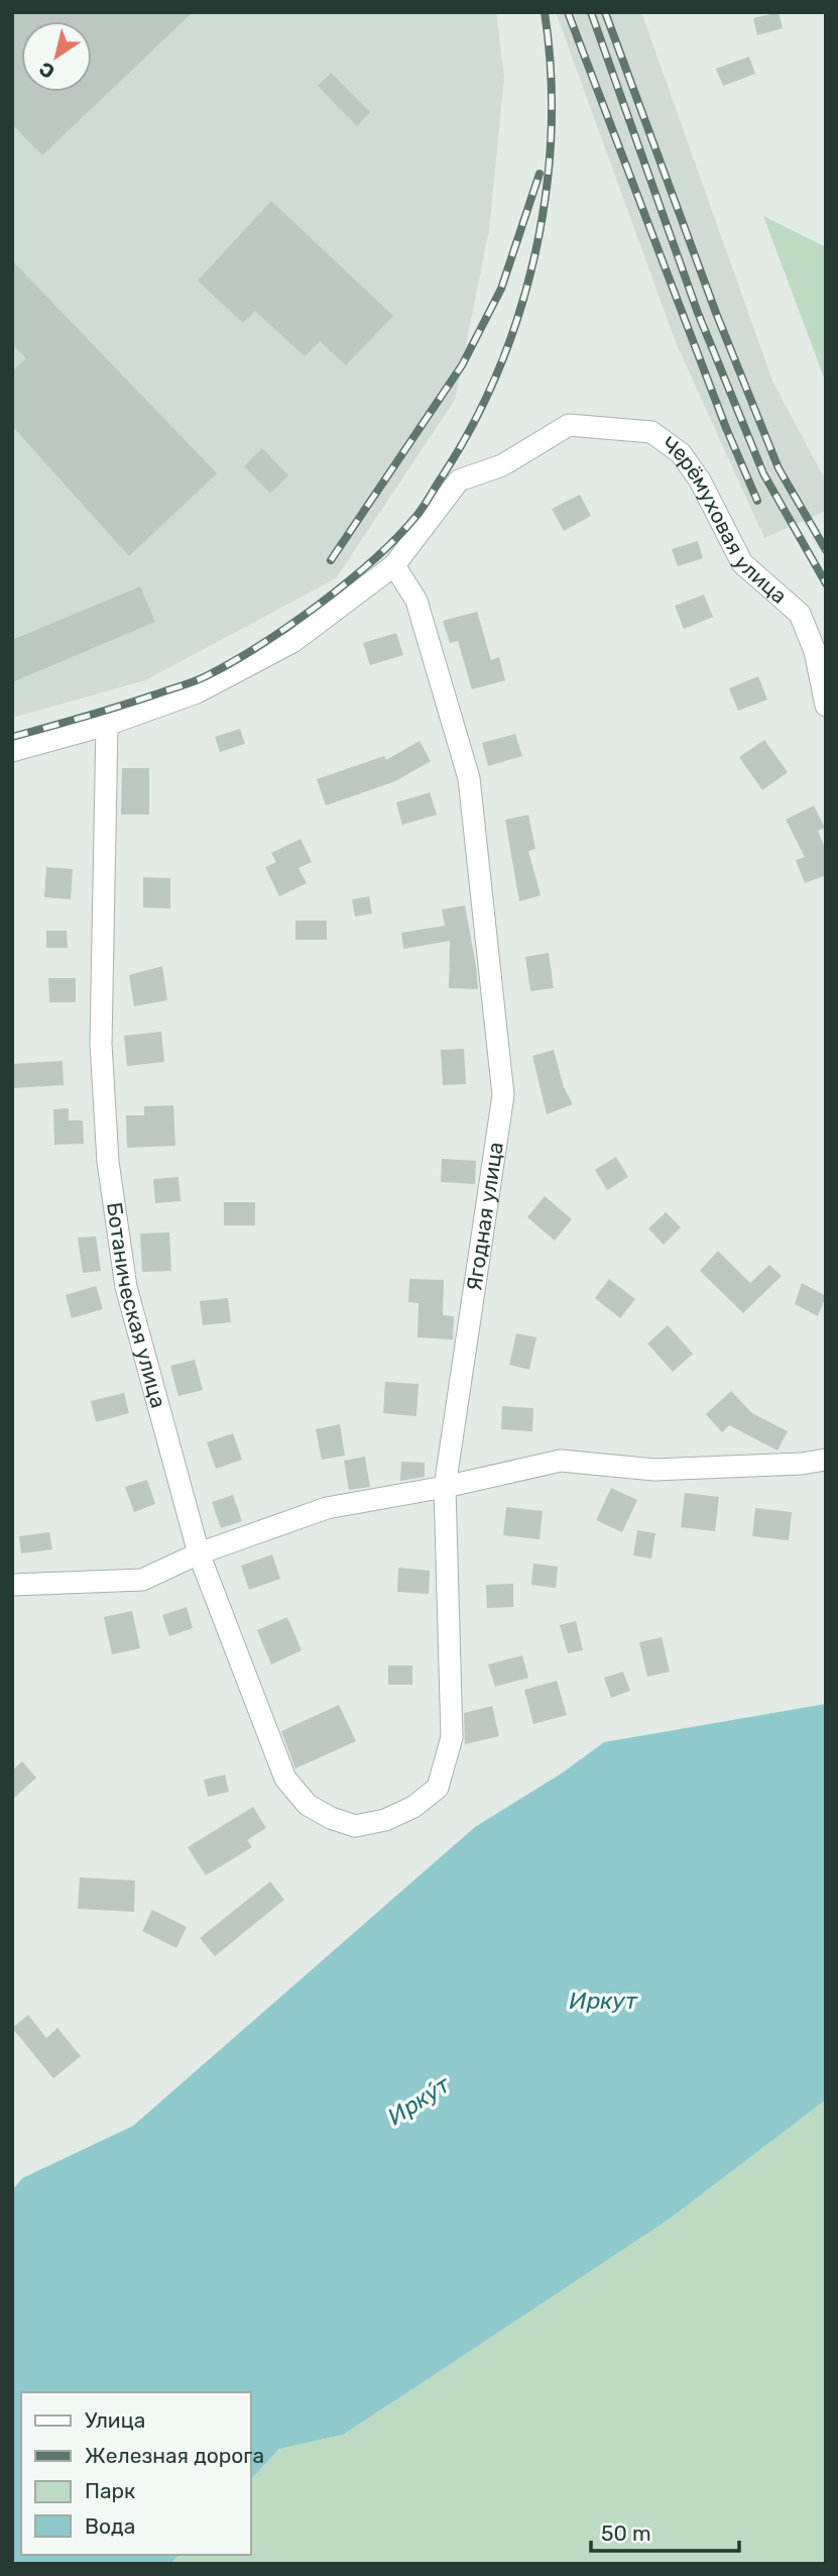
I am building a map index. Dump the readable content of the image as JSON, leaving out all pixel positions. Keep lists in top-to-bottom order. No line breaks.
{"streets":{"street":["Черёмуховая улица","Ягодная улица","Ботаническая улица"]},"crossings":[["Черёмуховая улица","Ягодная улица"],["Черёмуховая улица","Ботаническая улица"],["Ягодная улица","Ботаническая улица"]],"water":["Иркут","Ирку́т"],"legend":["Улица","Железная дорога","Парк","Вода"],"scale_bar":"50 m","north":"bottom left"}
